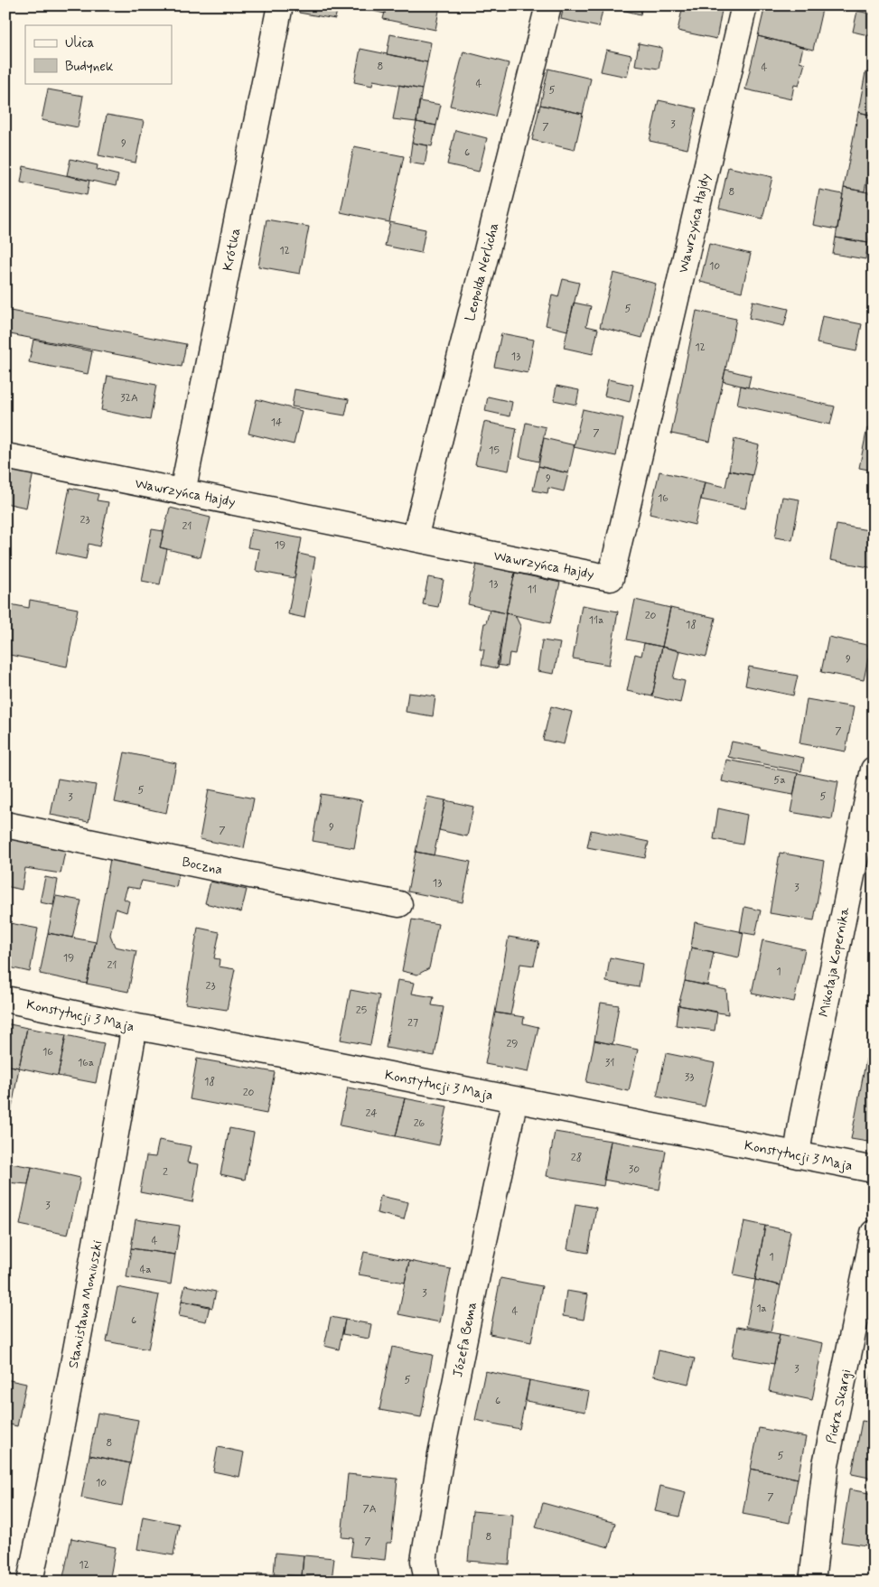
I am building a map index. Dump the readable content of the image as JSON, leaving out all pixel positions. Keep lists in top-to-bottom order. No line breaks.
{"streets":{"street":["Wawrzyńca Hajdy","Krótka","Leopolda Nerlicha","Boczna","Mikołaja Kopernika","Konstytucji 3 Maja","Stanisława Moniuszki","Józefa Bema","Piotra Skargi"]},"crossings":[["Wawrzyńca Hajdy","Krótka"],["Wawrzyńca Hajdy","Leopolda Nerlicha"],["Mikołaja Kopernika","Konstytucji 3 Maja"],["Konstytucji 3 Maja","Stanisława Moniuszki"],["Konstytucji 3 Maja","Józefa Bema"]],"house_numbers":["8","4","4","5","3","7","9","6","8","12","10","5","12","13","32A","14","7","15","9","16","23","21","19","13","11","20","11a","18","9","7","5a","5","5","3","9","7","13","3","19","21","1","23","25","27","29","16","16a","31","33","18","20","24","26","28","30","2","3","4","1","4a","3","1a","4","6","3","5","6","8","5","10","7","7A","8","7","12"],"legend":["Ulica","Budynek"]}
